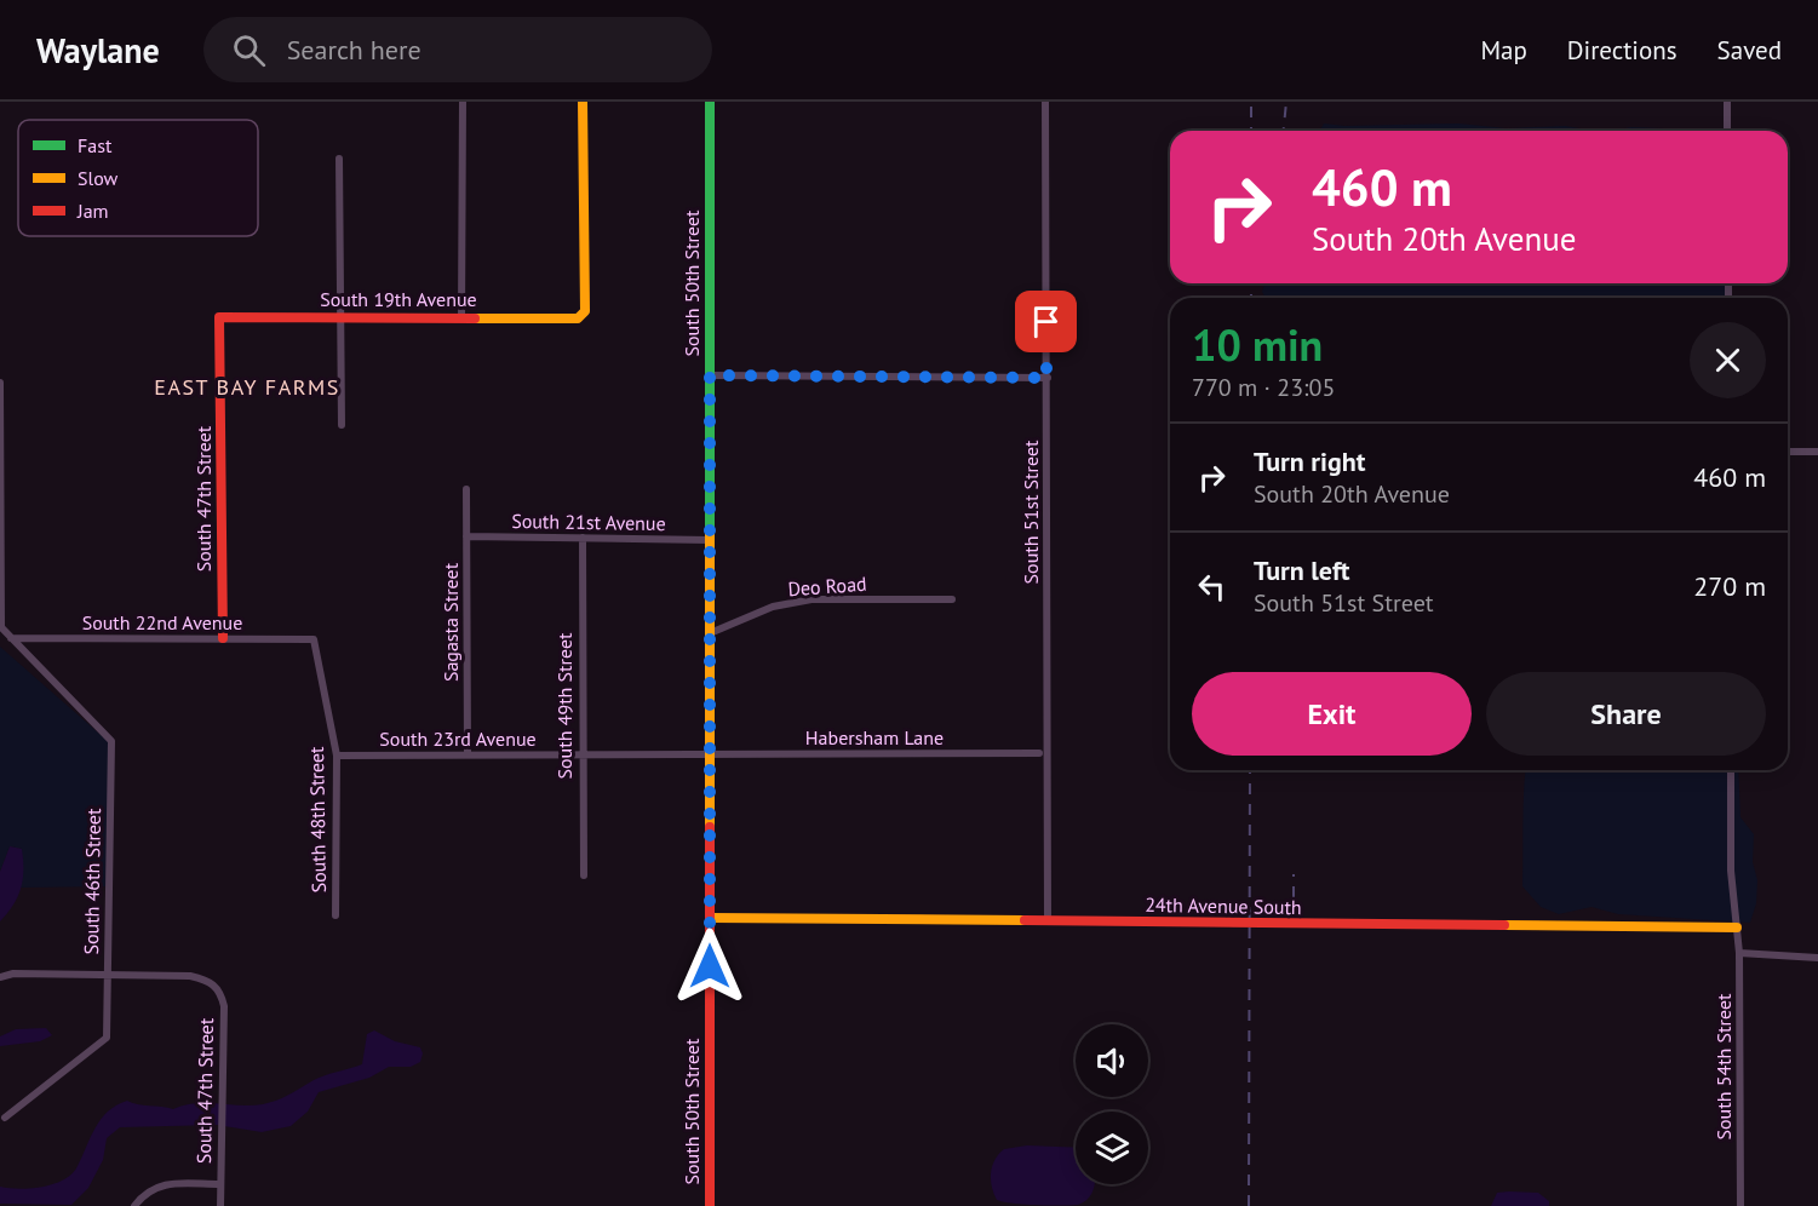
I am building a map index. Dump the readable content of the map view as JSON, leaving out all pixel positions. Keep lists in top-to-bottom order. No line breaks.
{"streets":{"street":["South 50th Street","South 19th Avenue","South 47th Street","South 51st Street","South 21st Avenue","Deo Road","South 22nd Avenue","Sagasta Street","South 49th Street","Habersham Lane","South 23rd Avenue","South 48th Street","South 46th Street","24th Avenue South","South 54th Street"]},"crossings":[["South 50th Street","South 21st Avenue"],["South 50th Street","Deo Road"],["South 50th Street","Habersham Lane"],["South 50th Street","South 23rd Avenue"],["South 50th Street","24th Avenue South"],["South 19th Avenue","South 47th Street"],["South 47th Street","South 22nd Avenue"],["South 47th Street","South 46th Street"],["South 51st Street","24th Avenue South"],["South 21st Avenue","Sagasta Street"],["South 21st Avenue","South 49th Street"],["South 22nd Avenue","South 48th Street"],["South 22nd Avenue","South 46th Street"],["Sagasta Street","South 23rd Avenue"],["South 49th Street","South 23rd Avenue"],["Habersham Lane","South 23rd Avenue"],["South 23rd Avenue","South 48th Street"],["24th Avenue South","South 54th Street"]],"districts":["EAST BAY FARMS"],"legend":["Fast","Slow","Jam"],"page":{"header":"Waylane","search":"Search here","nav":["Map","Directions","Saved"],"turn":["460 m","South 20th Avenue"],"heading":["10 min","770 m · 23:05"],"list":[{"name":"Turn right","note":"South 20th Avenue","value":"460 m"},{"name":"Turn left","note":"South 51st Street","value":"270 m"}],"buttons":["Exit","Share"]}}
